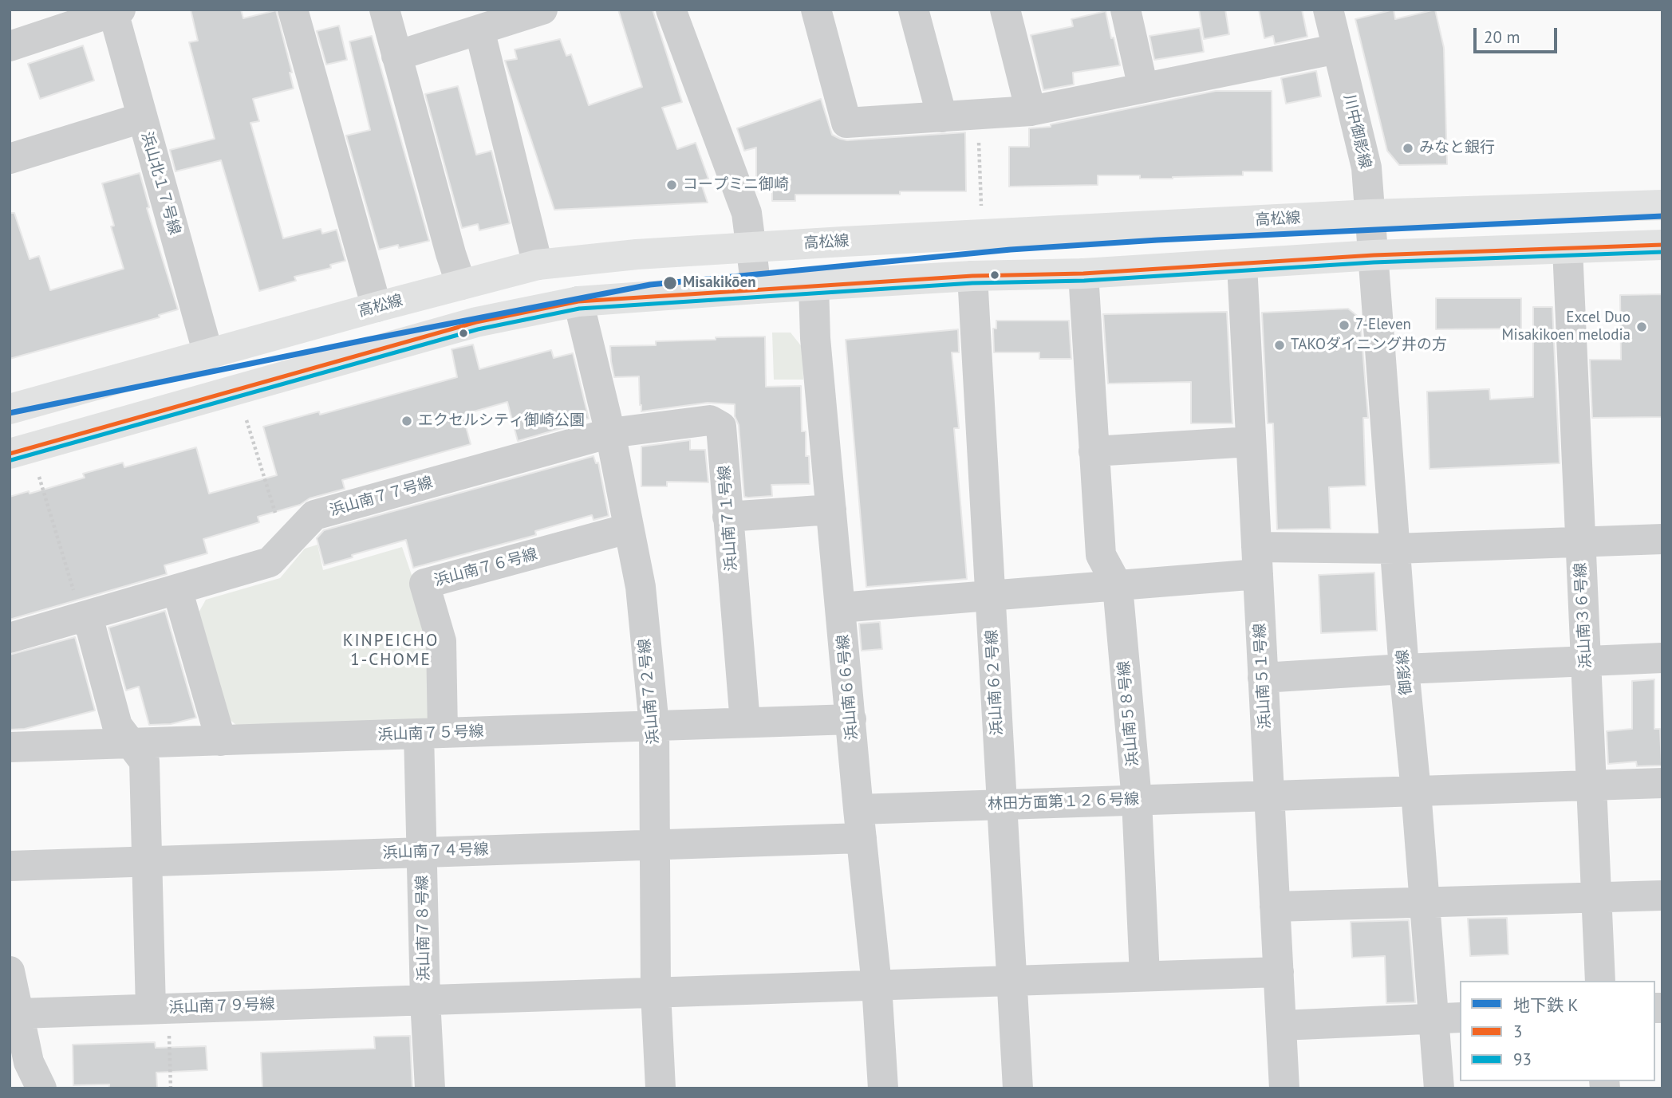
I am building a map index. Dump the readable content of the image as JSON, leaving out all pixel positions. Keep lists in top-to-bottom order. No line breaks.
{"streets":{"main road":["高松線"],"street":["川中御影線","浜山北１７号線","浜山南７７号線","浜山南７１号線","浜山南７６号線","浜山南３６号線","御影線","浜山南５１号線","浜山南６２号線","浜山南６６号線","浜山南７２号線","浜山南５８号線","浜山南７５号線","林田方面第１２６号線","浜山南７４号線","浜山南７８号線","浜山南７９号線"]},"crossings":[["川中御影線","高松線"],["川中御影線","御影線"],["浜山北１７号線","高松線"],["浜山南７７号線","浜山南７１号線"],["浜山南７７号線","浜山南７２号線"],["浜山南７１号線","浜山南７２号線"],["浜山南７１号線","浜山南７５号線"],["浜山南７６号線","浜山南７２号線"],["浜山南７６号線","浜山南７５号線"],["浜山南７６号線","浜山南７８号線"],["浜山南３６号線","林田方面第１２６号線"],["御影線","林田方面第１２６号線"],["浜山南５１号線","林田方面第１２６号線"],["浜山南５１号線","浜山南７９号線"],["浜山南６２号線","林田方面第１２６号線"],["浜山南６２号線","浜山南７９号線"],["浜山南６６号線","浜山南７５号線"],["浜山南６６号線","林田方面第１２６号線"],["浜山南６６号線","浜山南７４号線"],["浜山南６６号線","浜山南７９号線"],["浜山南７２号線","浜山南７５号線"],["浜山南７２号線","浜山南７４号線"],["浜山南７２号線","浜山南７９号線"],["浜山南５８号線","林田方面第１２６号線"],["浜山南５８号線","浜山南７９号線"],["浜山南７５号線","浜山南７８号線"],["林田方面第１２６号線","浜山南７４号線"],["浜山南７４号線","浜山南７８号線"],["浜山南７８号線","浜山南７９号線"]],"districts":["KINPEICHO 1-CHOME"],"places":["みなと銀行","コープミニ御崎","Misakikōen","7-Eleven","Excel Duo Misakikoen melodia","TAKOダイニング井の方","エクセルシティ御崎公園"],"lines":["metro line K","transit line 3","transit line 93"],"legend":["地下鉄 K","3","93"],"scale_bar":"20 m"}
